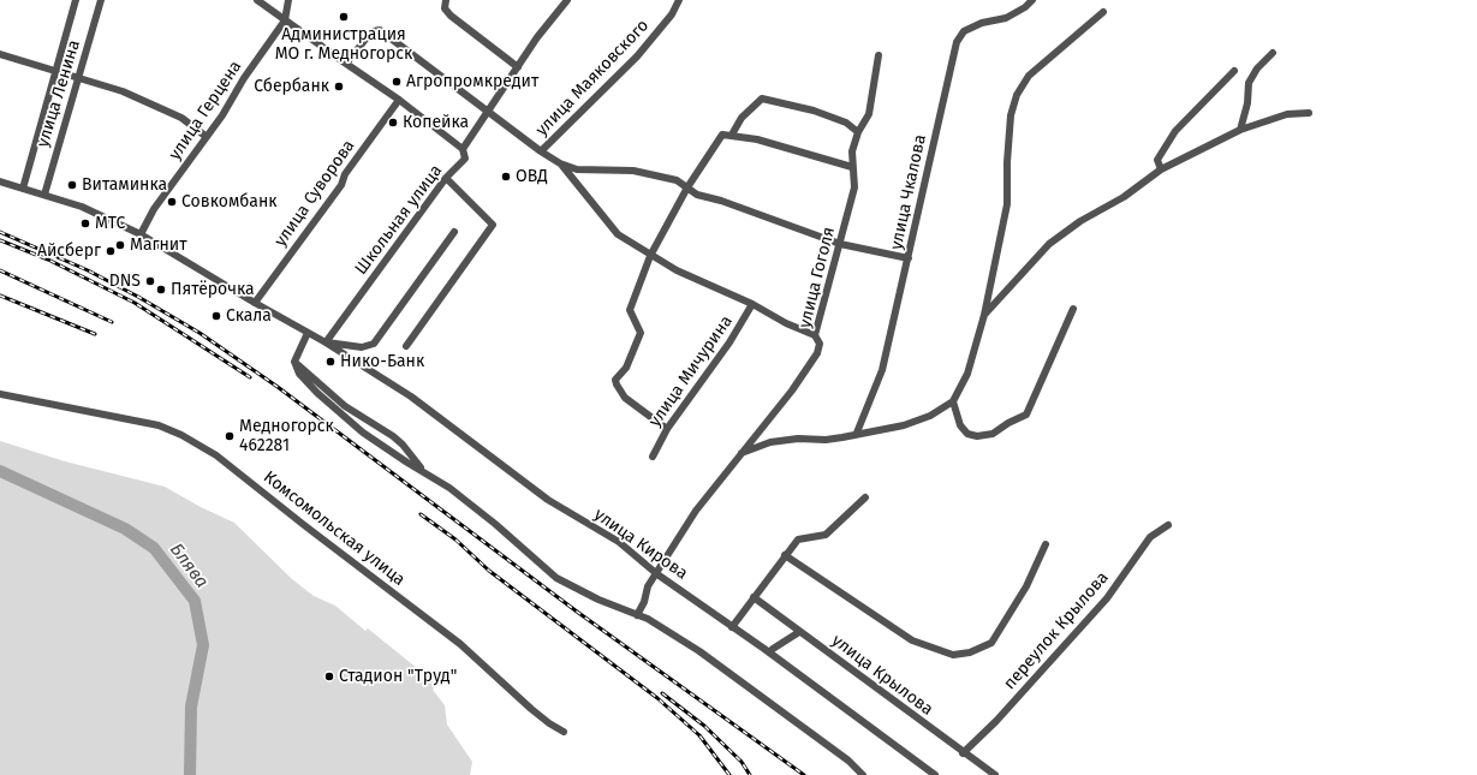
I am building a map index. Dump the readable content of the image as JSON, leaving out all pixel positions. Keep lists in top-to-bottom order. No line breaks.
{"streets":{"street":["улица Маяковского","улица Ленина","улица Герцена","улица Чкалова","улица Суворова","Школьная улица","улица Гоголя","улица Мичурина","Комсомольская улица","улица Кирова","переулок Крылова","улица Крылова"]},"crossings":[["улица Ленина","улица Кирова"],["улица Герцена","улица Кирова"],["улица Суворова","улица Кирова"],["Школьная улица","улица Кирова"],["улица Гоголя","улица Мичурина"],["улица Гоголя","улица Кирова"],["переулок Крылова","улица Крылова"]],"water":["Блява"],"places":["Администрация МО г. Медногорск","Агропромкредит","Сбербанк","Копейка","ОВД","Витаминка","Совкомбанк","МТС","Магнит","Айсберг","DNS","Пятёрочка","Скала","Нико-Банк","Медногорск 462281","Стадион \"Труд\""]}
